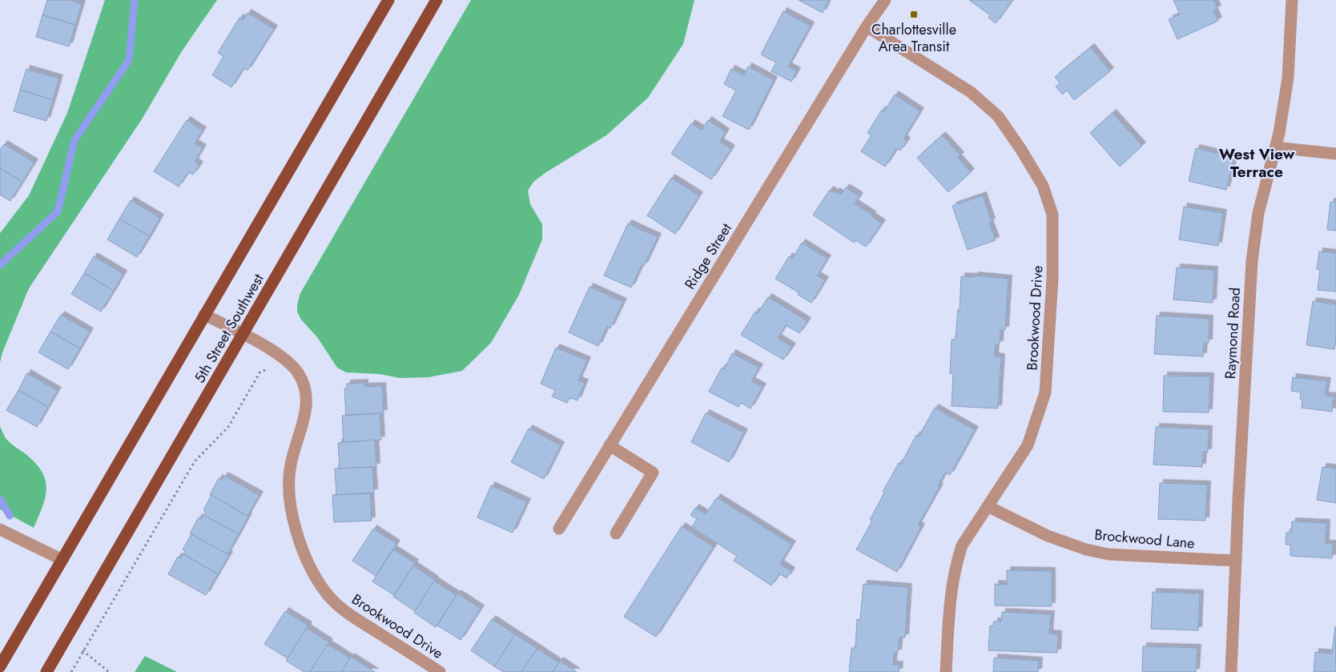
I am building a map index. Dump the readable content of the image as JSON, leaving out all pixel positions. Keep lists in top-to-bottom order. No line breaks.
{"streets":{"main road":["5th Street Southwest"],"street":["Ridge Street","Brookwood Drive","Raymond Road","Brockwood Lane"]},"crossings":[["Ridge Street","Brookwood Drive"],["Brookwood Drive","5th Street Southwest"],["Brookwood Drive","Brockwood Lane"],["Raymond Road","Brockwood Lane"]],"districts":["West View Terrace"],"places":{"transit":["Charlottesville Area Transit"]}}
